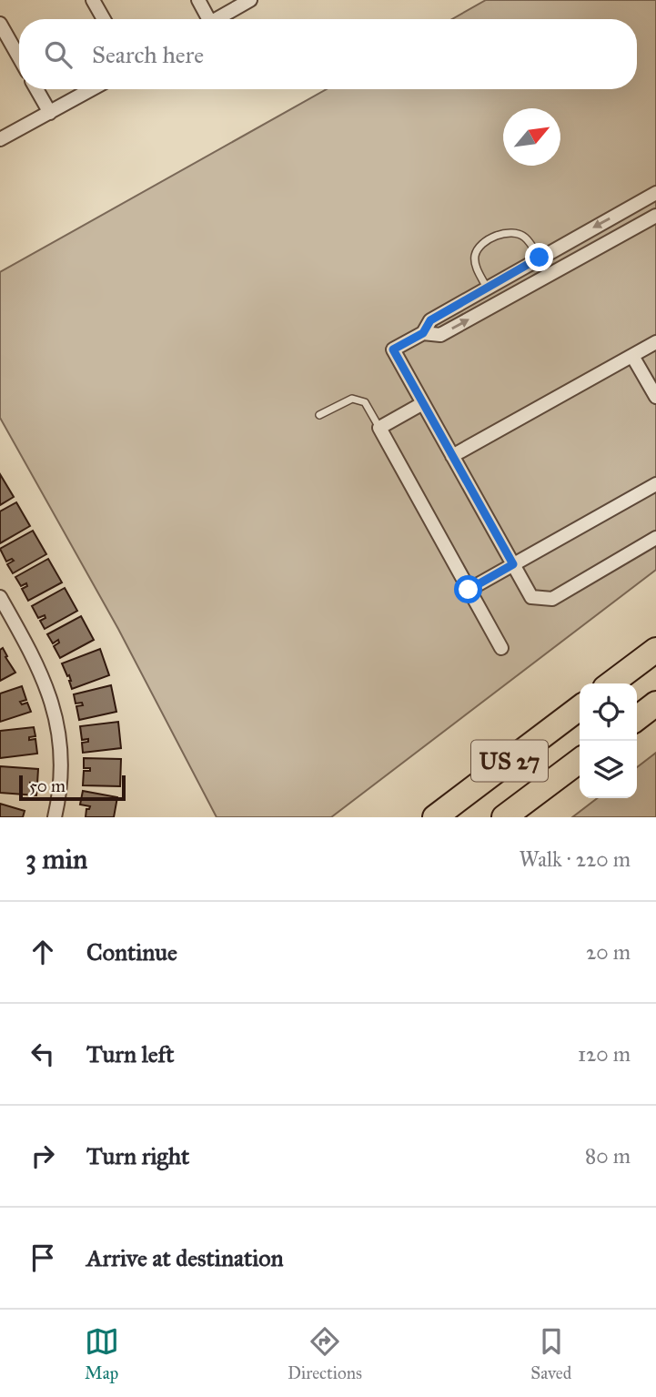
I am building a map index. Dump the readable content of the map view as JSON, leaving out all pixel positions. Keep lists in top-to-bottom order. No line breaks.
{"streets":{"highway":["US 27"]},"scale_bar":"50 m","north":"top right","page":{"search":"Search here","scale":"50 m","heading":["3 min","Walk · 220 m"],"list":[["Continue","20 m"],["Turn left","120 m"],["Turn right","80 m"],"Arrive at destination"],"nav":["Map","Directions","Saved"]}}
